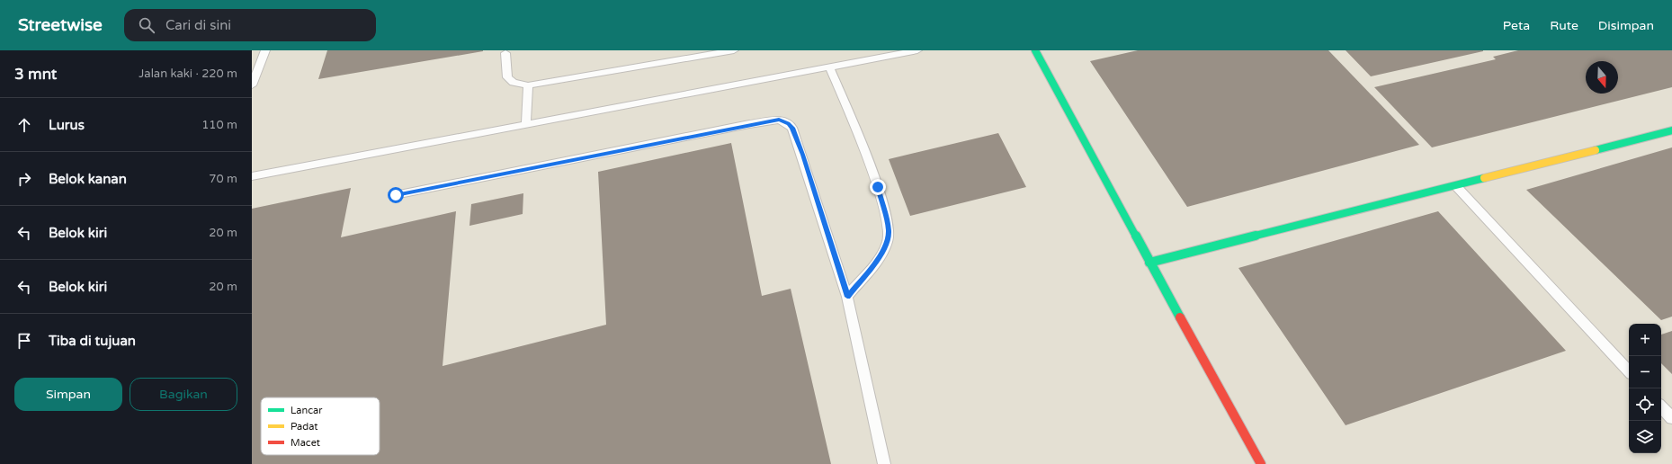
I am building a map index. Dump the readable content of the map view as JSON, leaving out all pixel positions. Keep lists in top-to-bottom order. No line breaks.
{"legend":["Lancar","Padat","Macet"],"north":"bottom","page":{"header":"Streetwise","search":"Cari di sini","nav":["Peta","Rute","Disimpan"],"heading":["3 mnt","Jalan kaki · 220 m"],"list":[["Lurus","110 m"],["Belok kanan","70 m"],["Belok kiri","20 m"],["Belok kiri","20 m"],"Tiba di tujuan"],"map_buttons":["+","−"],"buttons":["Simpan","Bagikan"]}}
